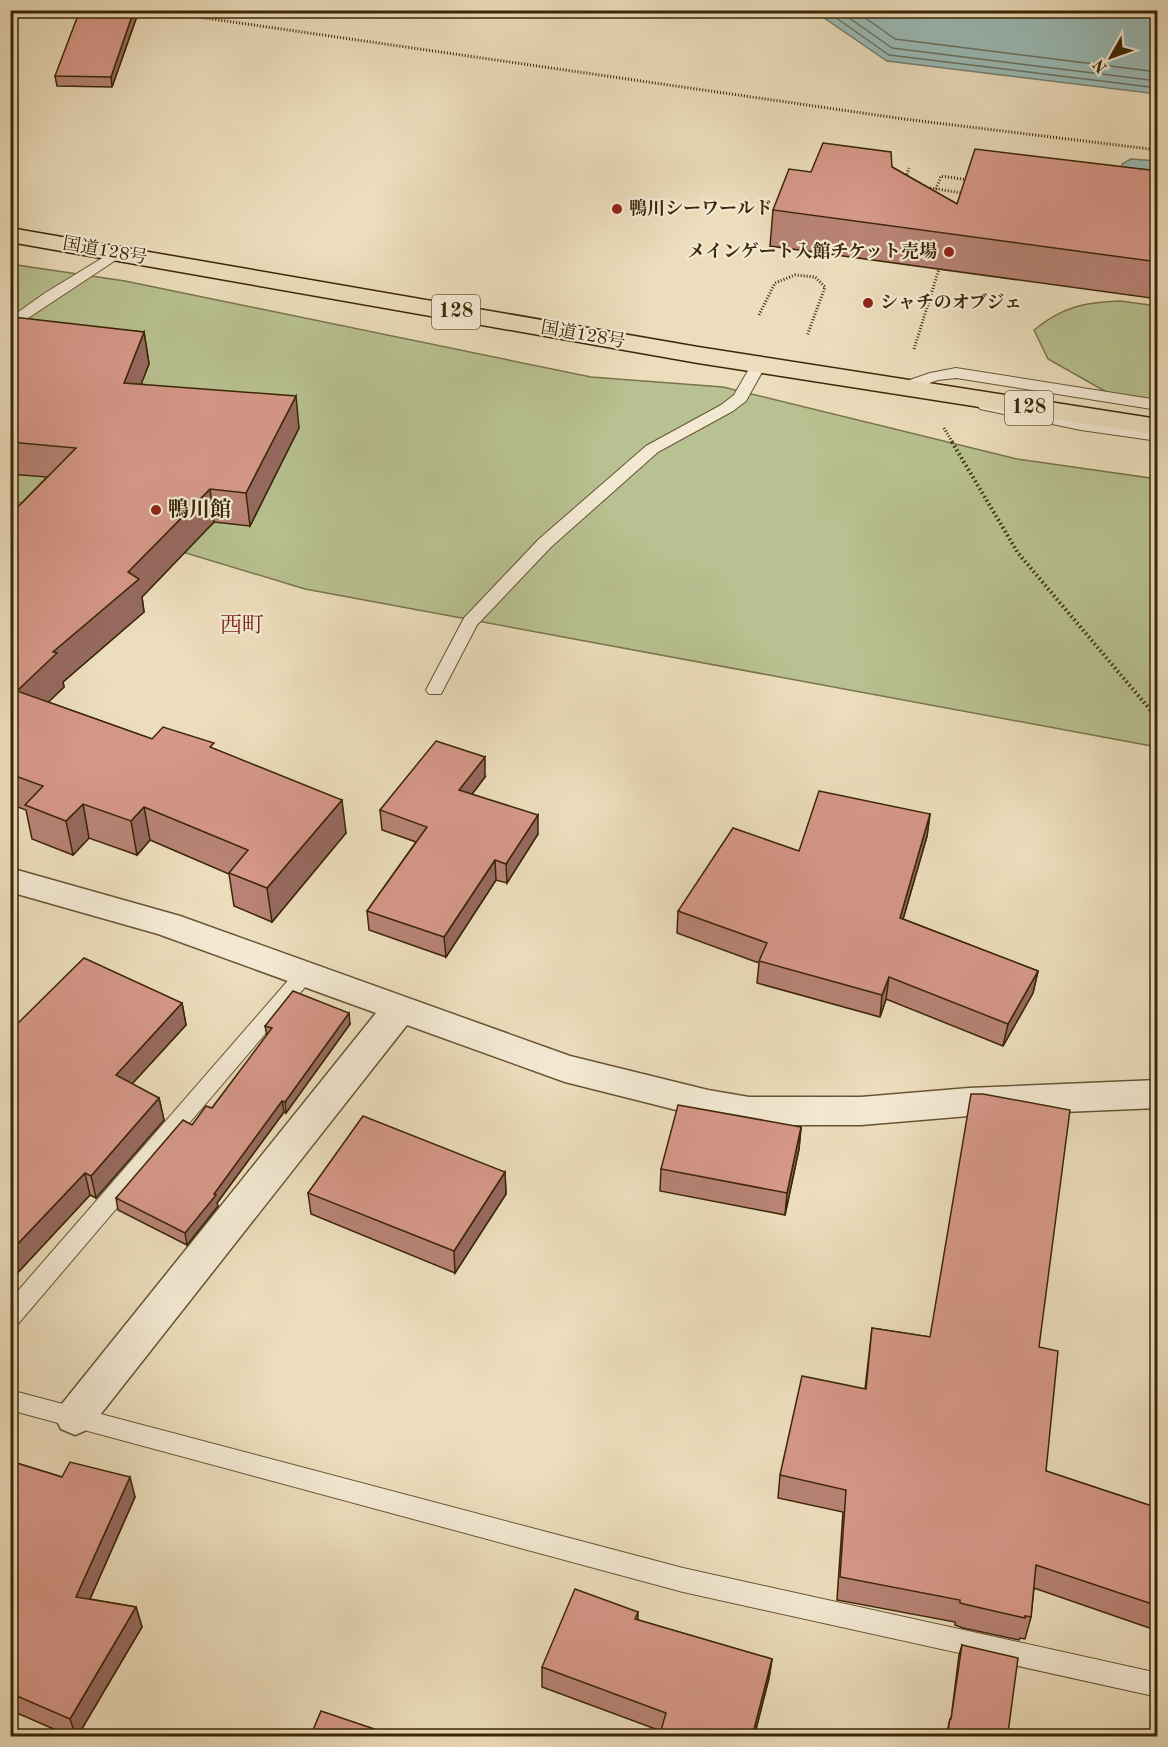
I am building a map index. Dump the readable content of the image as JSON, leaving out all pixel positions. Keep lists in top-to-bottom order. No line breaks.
{"streets":{"highway":["国道128号","128"]},"districts":["西町"],"places":["鴨川シーワールド","メインゲート入館チケット売場","シャチのオブジェ","鴨川館"],"north":"bottom left"}
